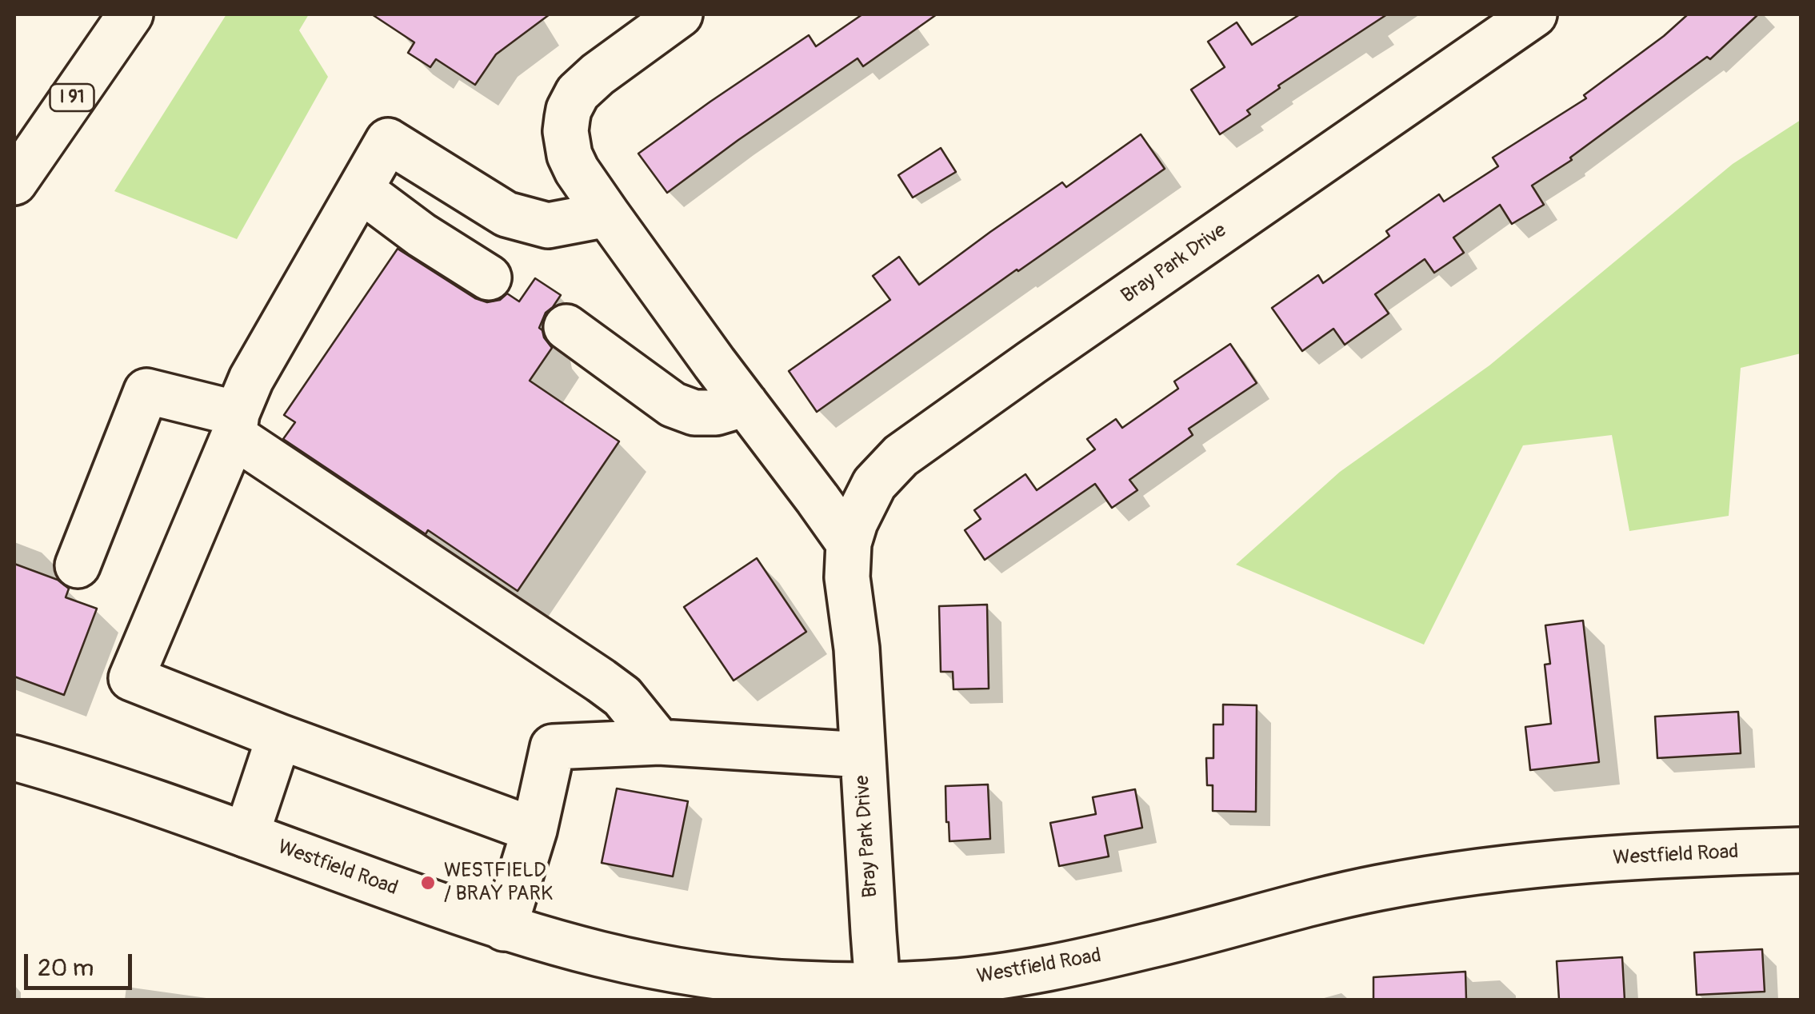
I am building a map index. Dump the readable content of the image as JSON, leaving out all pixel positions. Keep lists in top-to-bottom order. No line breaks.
{"streets":{"main road":["I 91","Bray Park Drive","Westfield Road"]},"crossings":[["Bray Park Drive","Westfield Road"]],"places":["WESTFIELD / BRAY PARK"],"scale_bar":"20 m"}
